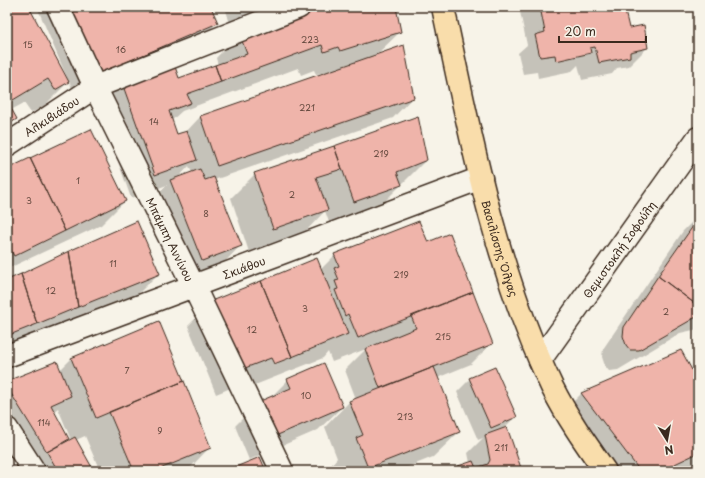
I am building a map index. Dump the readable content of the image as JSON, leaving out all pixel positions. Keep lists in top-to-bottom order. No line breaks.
{"streets":{"main road":["Βασιλίσσης Όλγας"],"street":["Αλκιβιάδου","Μπάμπη Αννίνου","Θεμιστοκλή Σοφούλη","Σκιάθου"]},"crossings":[["Αλκιβιάδου","Μπάμπη Αννίνου"],["Μπάμπη Αννίνου","Σκιάθου"],["Βασιλίσσης Όλγας","Θεμιστοκλή Σοφούλη"],["Βασιλίσσης Όλγας","Σκιάθου"]],"house_numbers":["223","15","16","221","14","219","1","2","3","8","11","219","12","3","2","12","215","7","10","213","114","9","211"],"scale_bar":"20 m","north":"bottom"}
